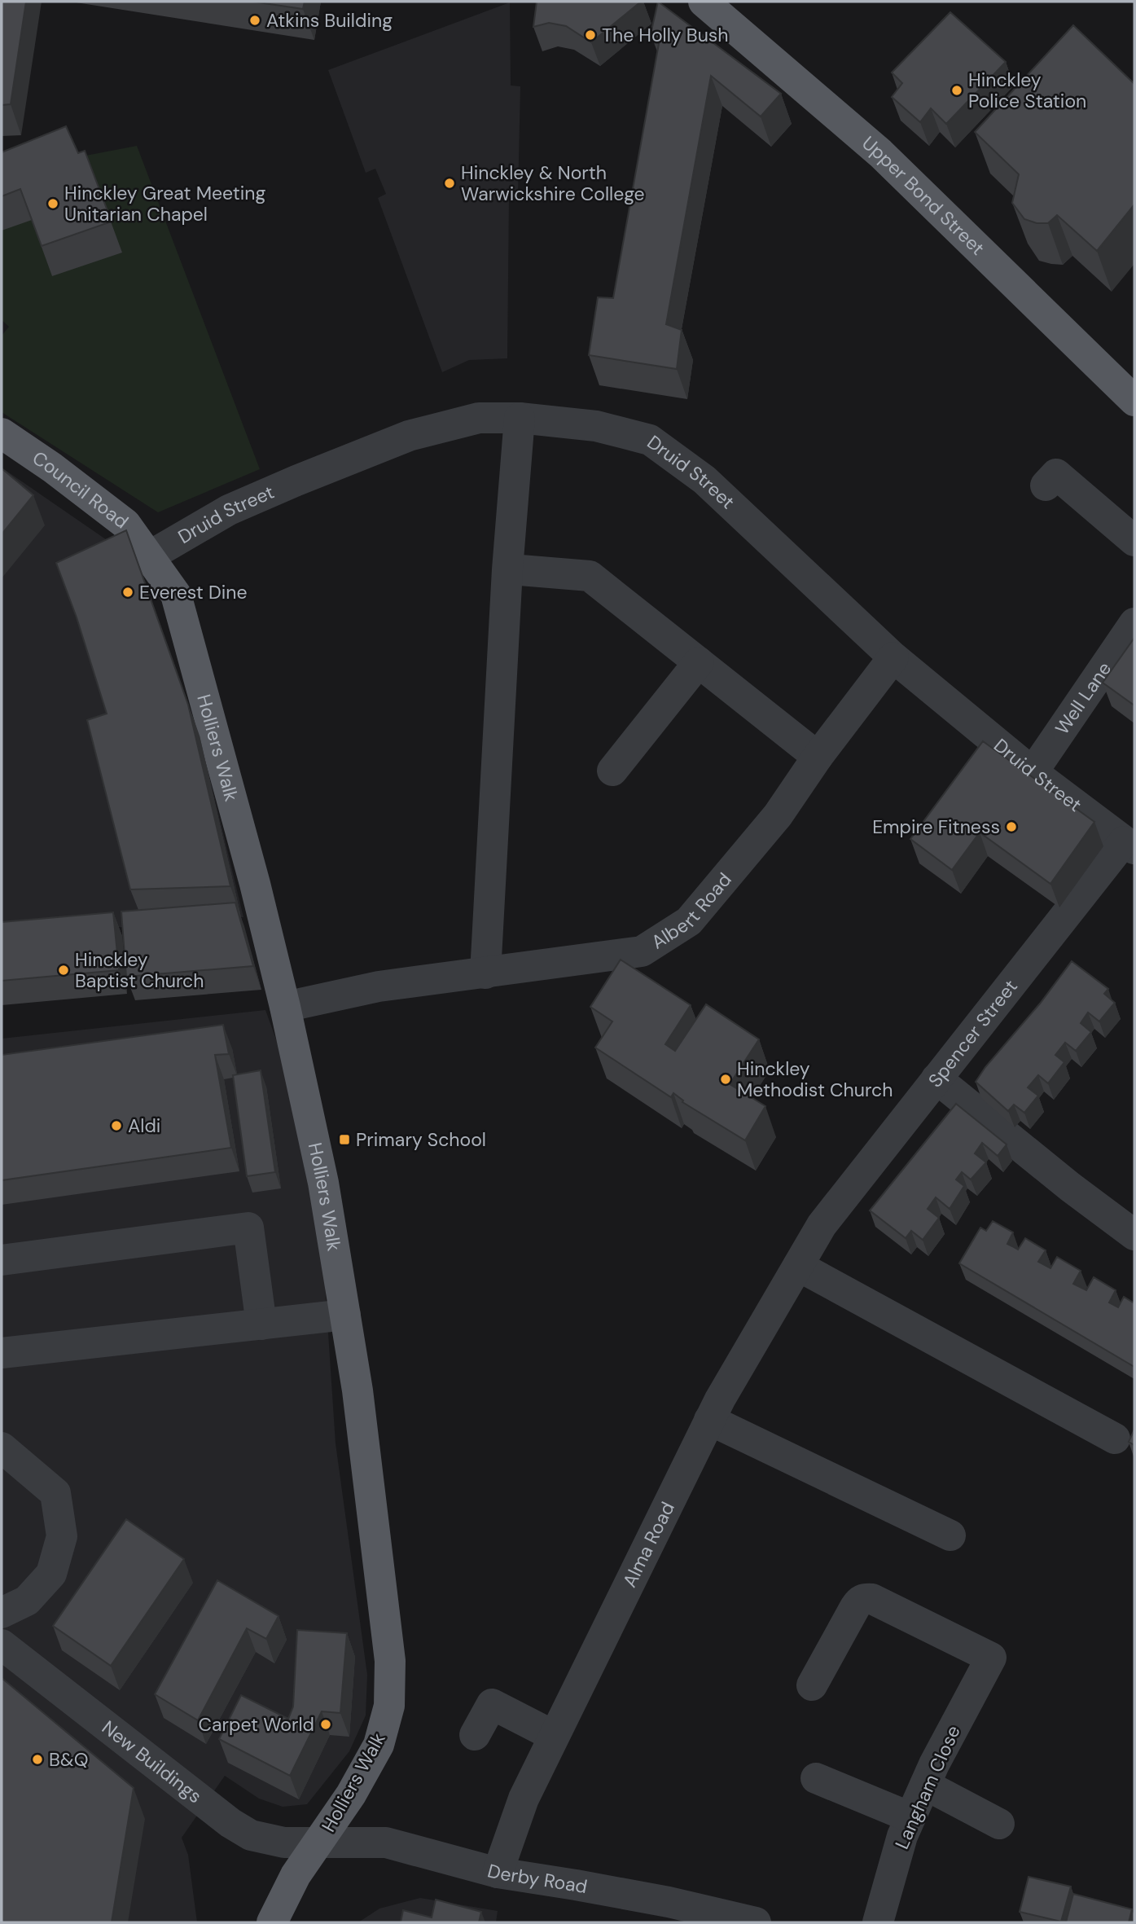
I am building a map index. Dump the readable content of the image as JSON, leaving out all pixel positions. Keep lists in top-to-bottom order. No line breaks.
{"streets":{"main road":["Upper Bond Street","Council Road","Holliers Walk"],"street":["Druid Street","Well Lane","Albert Road","Spencer Street","Alma Road","New Buildings","Langham Close","Derby Road"]},"crossings":[["Druid Street","Council Road"],["Druid Street","Well Lane"],["Druid Street","Holliers Walk"],["Druid Street","Albert Road"],["Druid Street","Spencer Street"],["Council Road","Holliers Walk"],["Holliers Walk","Albert Road"],["Holliers Walk","New Buildings"],["Holliers Walk","Derby Road"],["Spencer Street","Alma Road"],["Alma Road","Derby Road"],["New Buildings","Derby Road"]],"places":{"other":["Atkins Building","The Holly Bush","Hinckley Police Station","Hinckley & North Warwickshire College","Hinckley Great Meeting Unitarian Chapel","Everest Dine","Empire Fitness","Hinckley Baptist Church","Hinckley Methodist Church","Aldi","Carpet World","B&Q"],"transit":["Primary School"]}}
